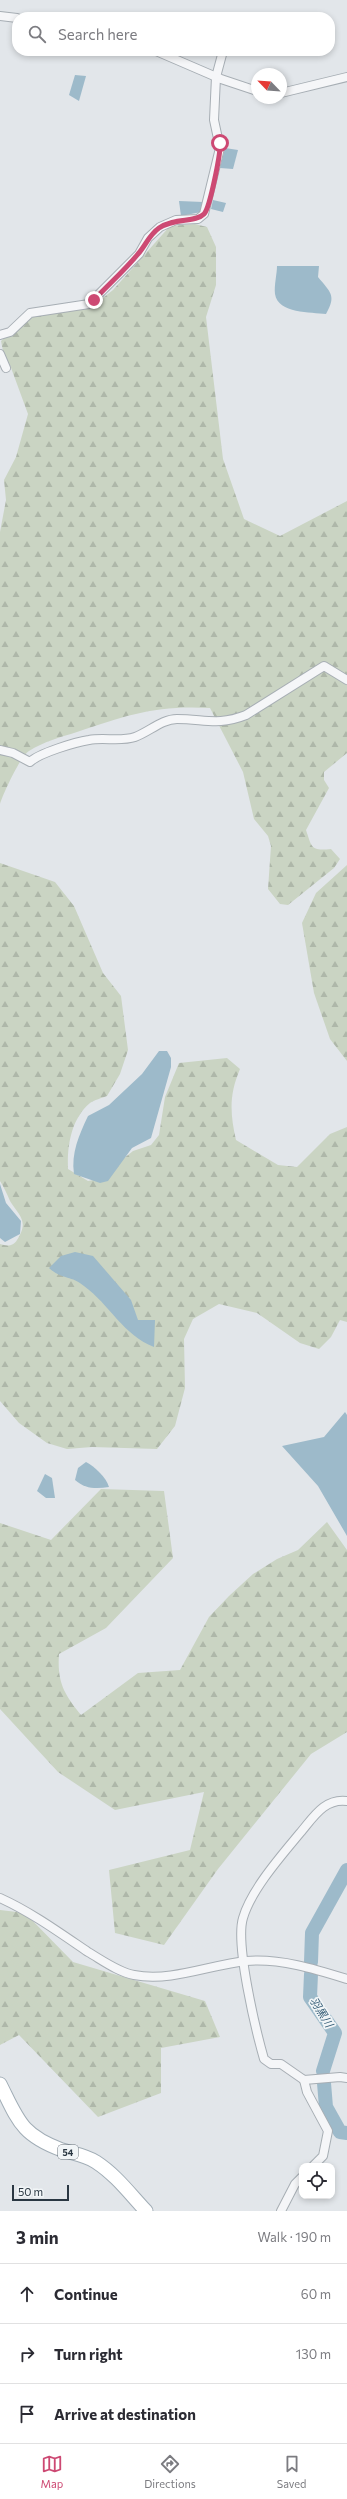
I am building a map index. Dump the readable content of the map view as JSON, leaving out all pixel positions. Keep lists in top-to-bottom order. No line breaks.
{"streets":{"main road":["54"]},"water":["羽黒川"],"scale_bar":"50 m","north":"top left","page":{"search":"Search here","scale":"50 m","heading":["3 min","Walk · 190 m"],"list":[["Continue","60 m"],["Turn right","130 m"],"Arrive at destination"],"nav":["Map","Directions","Saved"]}}
